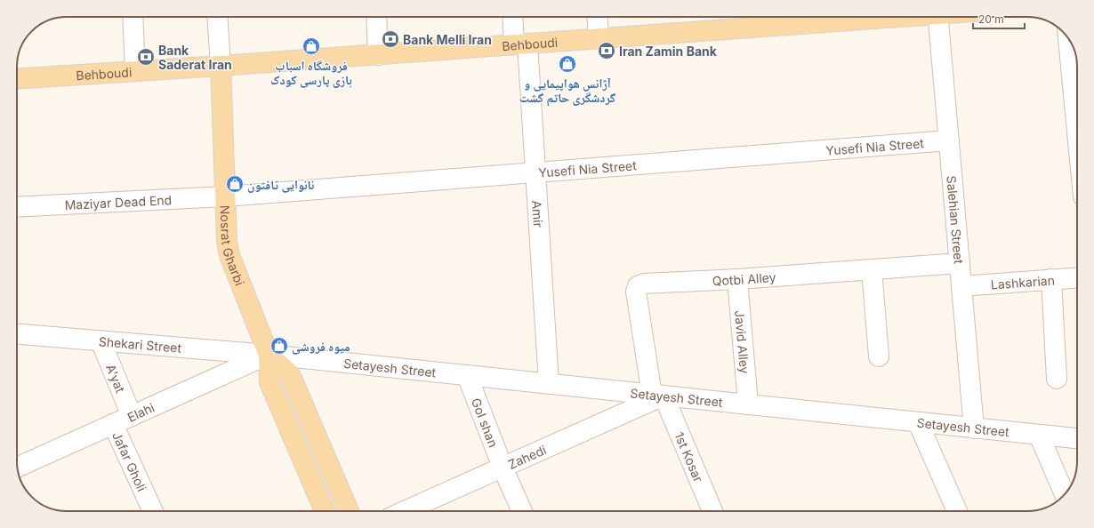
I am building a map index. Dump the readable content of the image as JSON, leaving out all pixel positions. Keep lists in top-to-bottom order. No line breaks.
{"streets":{"main road":["Behboudi","Nosrat Gharbi"],"street":["Yusefi Nia Street","Maziyar Dead End","Amir","Salehian Street","Qotbi Alley","Lashkarian","Javid Alley","Shekari Street","Setayesh Street","A'yat","Elahi","Gol shan","1st Kosar","Zahedi","Jafar Gholi"]},"crossings":[["Behboudi","Amir"],["Behboudi","Nosrat Gharbi"],["Yusefi Nia Street","Maziyar Dead End"],["Yusefi Nia Street","Amir"],["Yusefi Nia Street","Salehian Street"],["Yusefi Nia Street","Nosrat Gharbi"],["Maziyar Dead End","Nosrat Gharbi"],["Amir","Setayesh Street"],["Salehian Street","Qotbi Alley"],["Salehian Street","Lashkarian"],["Salehian Street","Setayesh Street"],["Nosrat Gharbi","Shekari Street"],["Nosrat Gharbi","Setayesh Street"],["Nosrat Gharbi","Elahi"],["Qotbi Alley","Javid Alley"],["Qotbi Alley","Setayesh Street"],["Qotbi Alley","1st Kosar"],["Qotbi Alley","Zahedi"],["Javid Alley","Setayesh Street"],["Shekari Street","Setayesh Street"],["Shekari Street","A'yat"],["Shekari Street","Elahi"],["Setayesh Street","Elahi"],["Setayesh Street","Gol shan"],["Setayesh Street","1st Kosar"],["Setayesh Street","Zahedi"],["A'yat","Elahi"],["Elahi","Jafar Gholi"],["Gol shan","Zahedi"],["1st Kosar","Zahedi"]],"places":{"bank":["Bank Melli Iran","Iran Zamin Bank","Bank Saderat Iran"],"shop":["فروشگاه اسباب بازی پارسی کودک","آژانس هواپیمایی و گردشگری حاتم گشت","نانوایی تافتون","میوه فروشی"]},"scale_bar":"20 m"}
